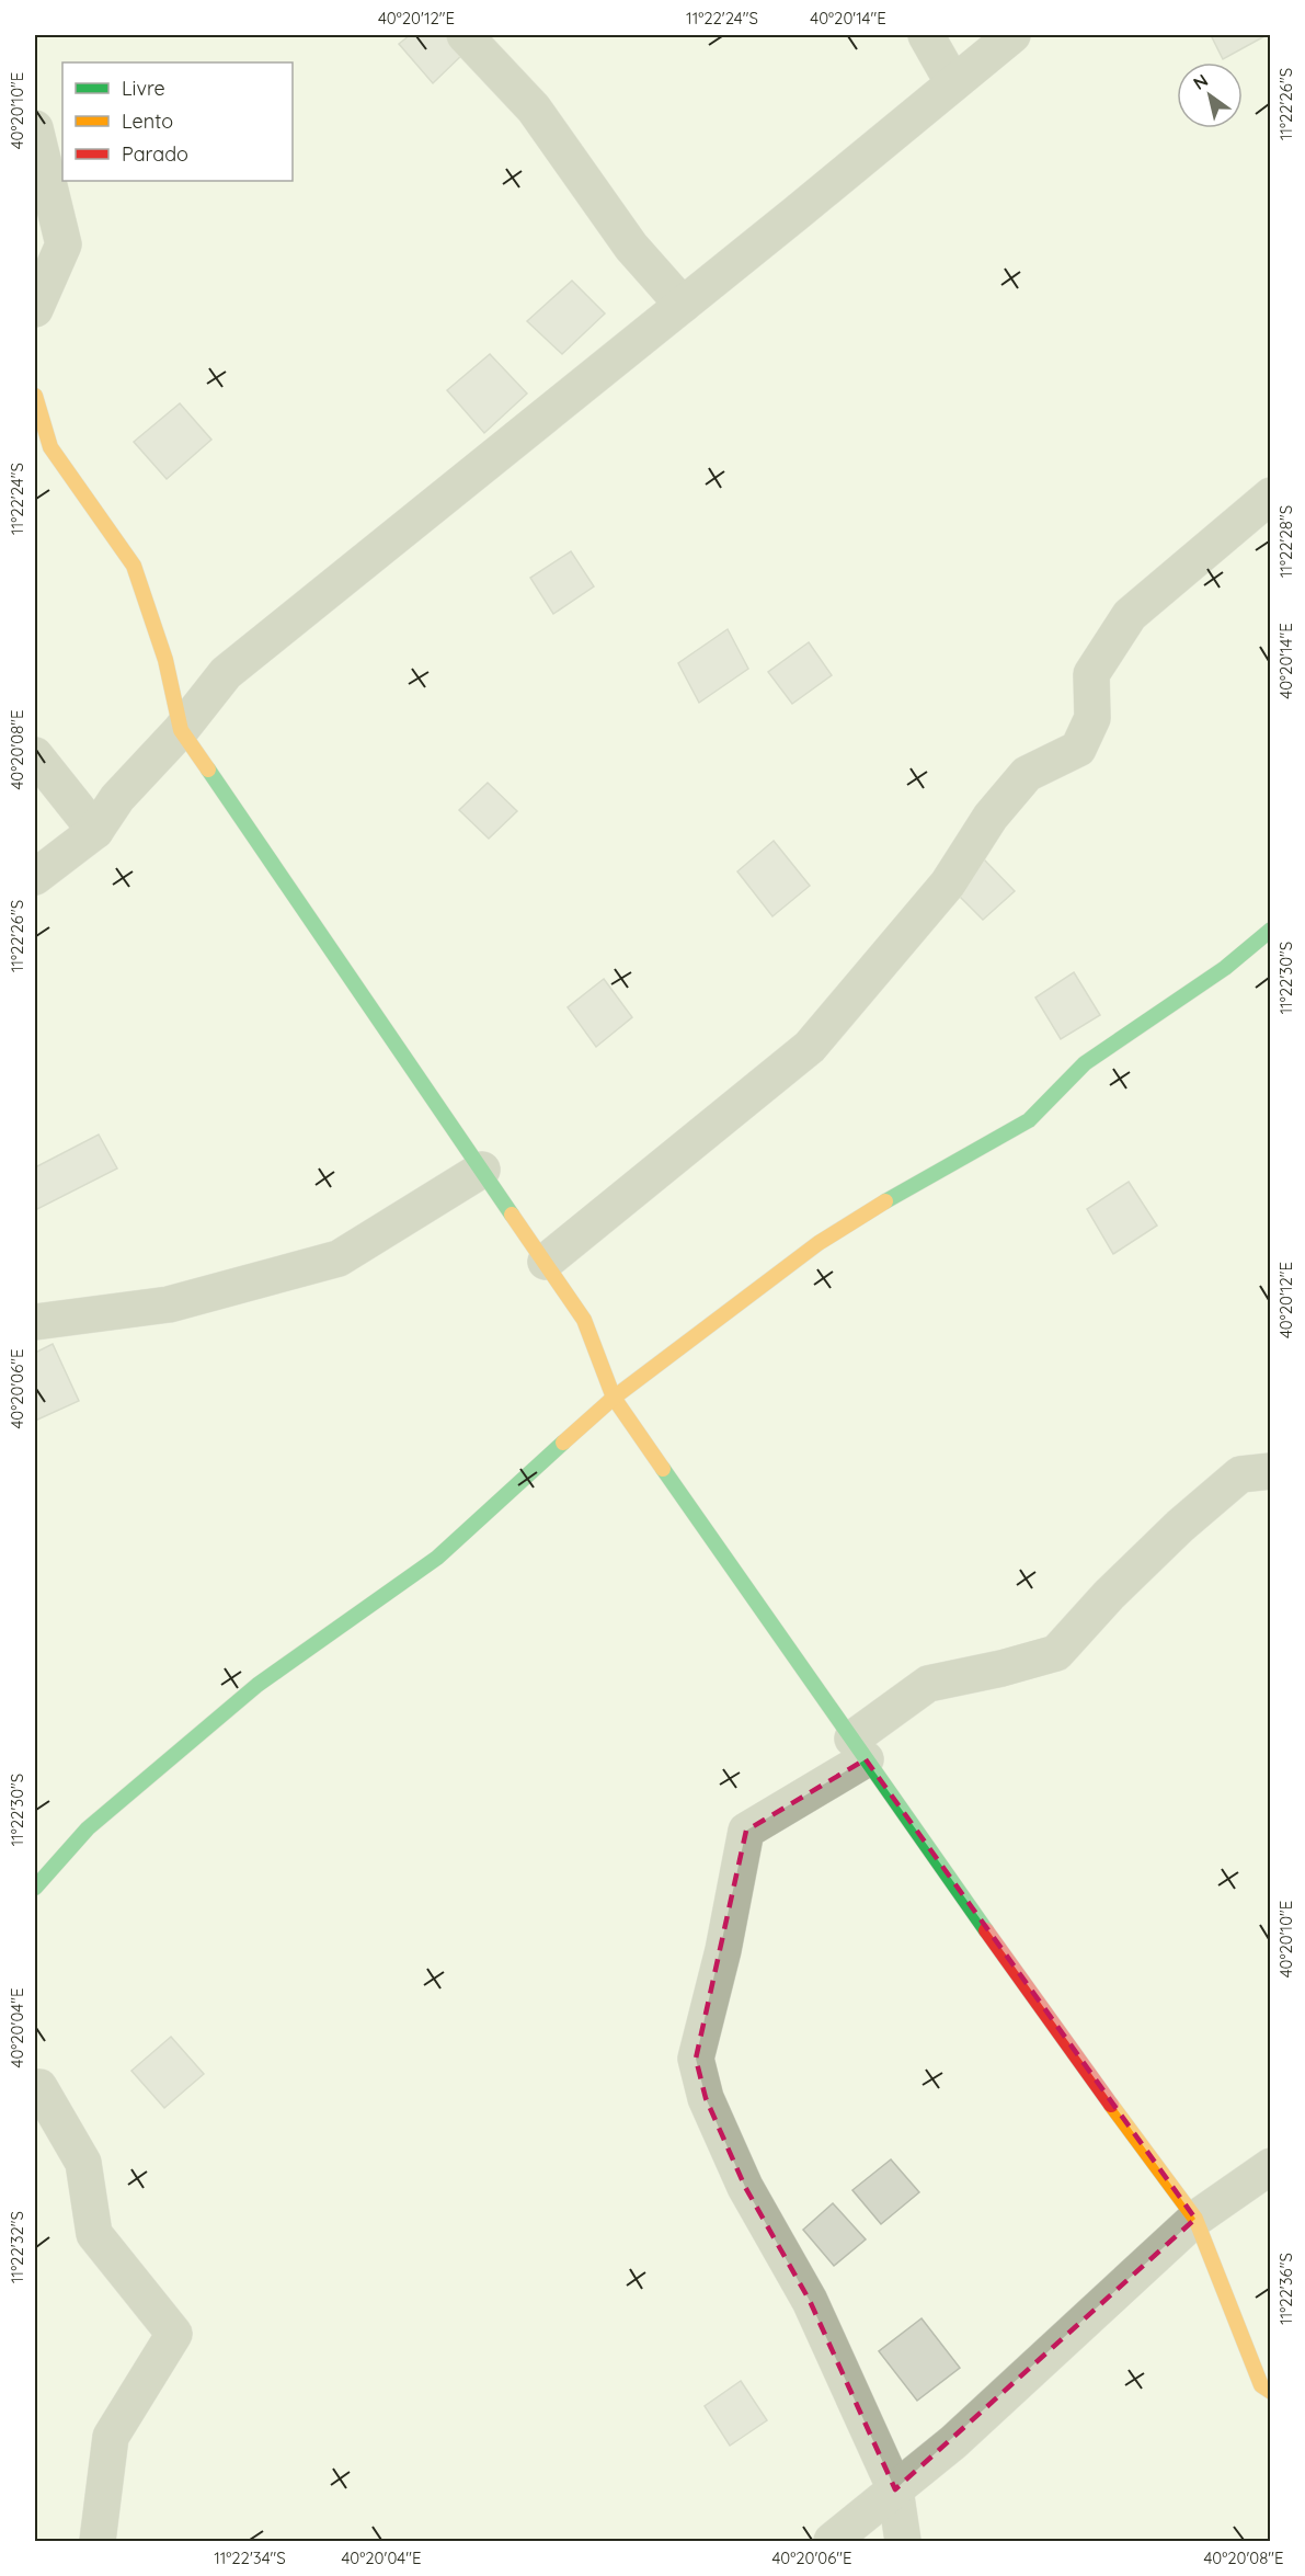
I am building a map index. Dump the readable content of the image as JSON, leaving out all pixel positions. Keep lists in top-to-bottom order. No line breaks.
{"legend":["Livre","Lento","Parado"],"north":"top left","coordinates":["40°20'12\"E","11°22'24\"S","40°20'14\"E","11°22'26\"S","40°20'10\"E","11°22'28\"S","40°20'08\"E","11°22'30\"S","40°20'06\"E","40°20'04\"E","11°22'32\"S","11°22'36\"S","11°22'34\"S"]}
